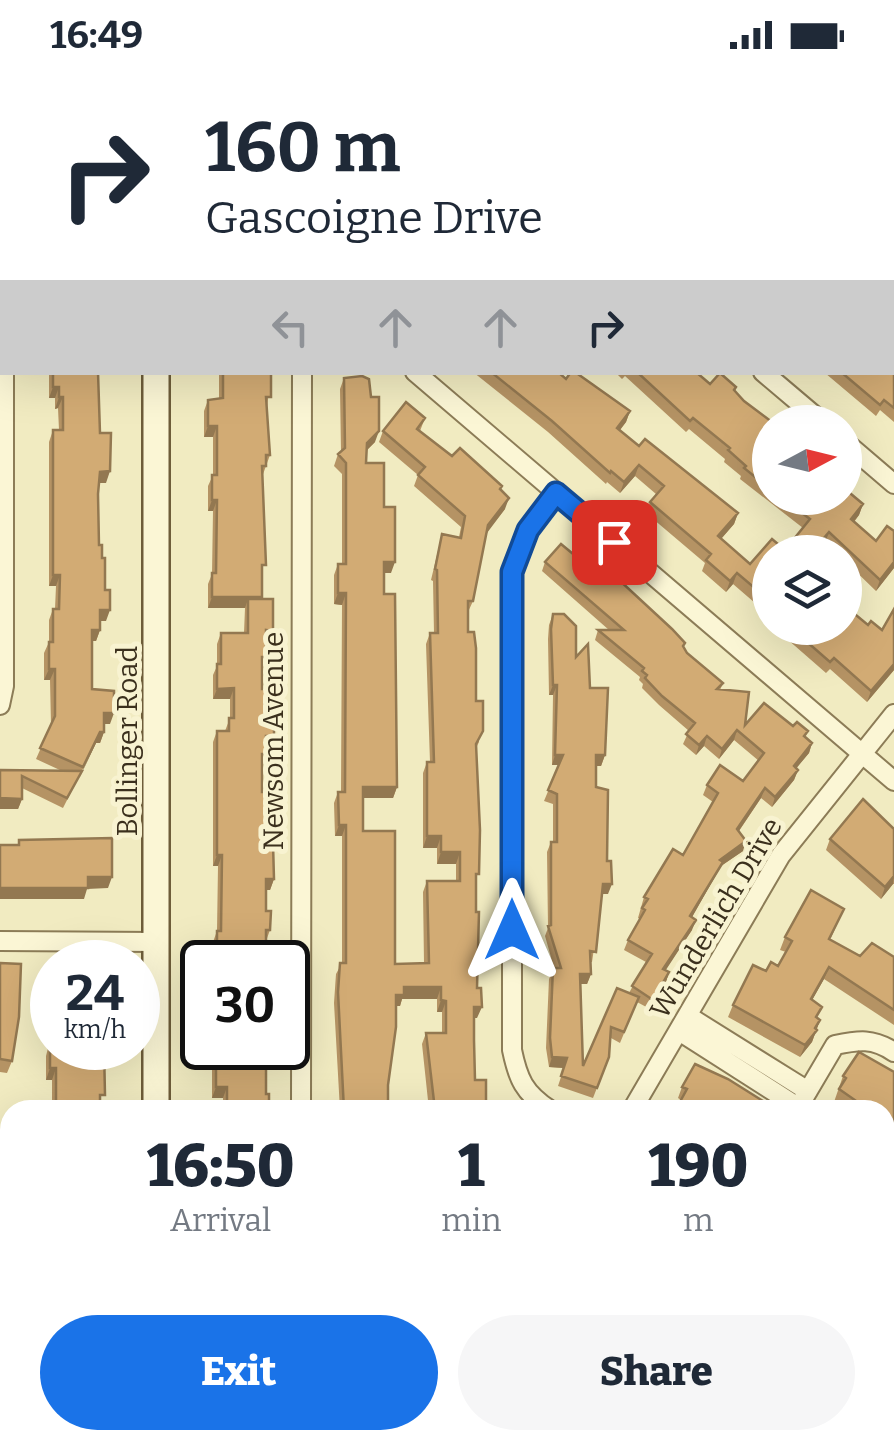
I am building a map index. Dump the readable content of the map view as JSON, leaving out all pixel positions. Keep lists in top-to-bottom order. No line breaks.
{"streets":{"main road":["Bollinger Road"],"street":["Newsom Avenue","Wunderlich Drive"]},"north":"right","page":{"status":"16:49","turn":["160 m","Gascoigne Drive"],"speed":"24 km/h","limit":"30","eta":["16:50","Arrival","1","min","190","m"],"buttons":["Exit","Share"]}}
